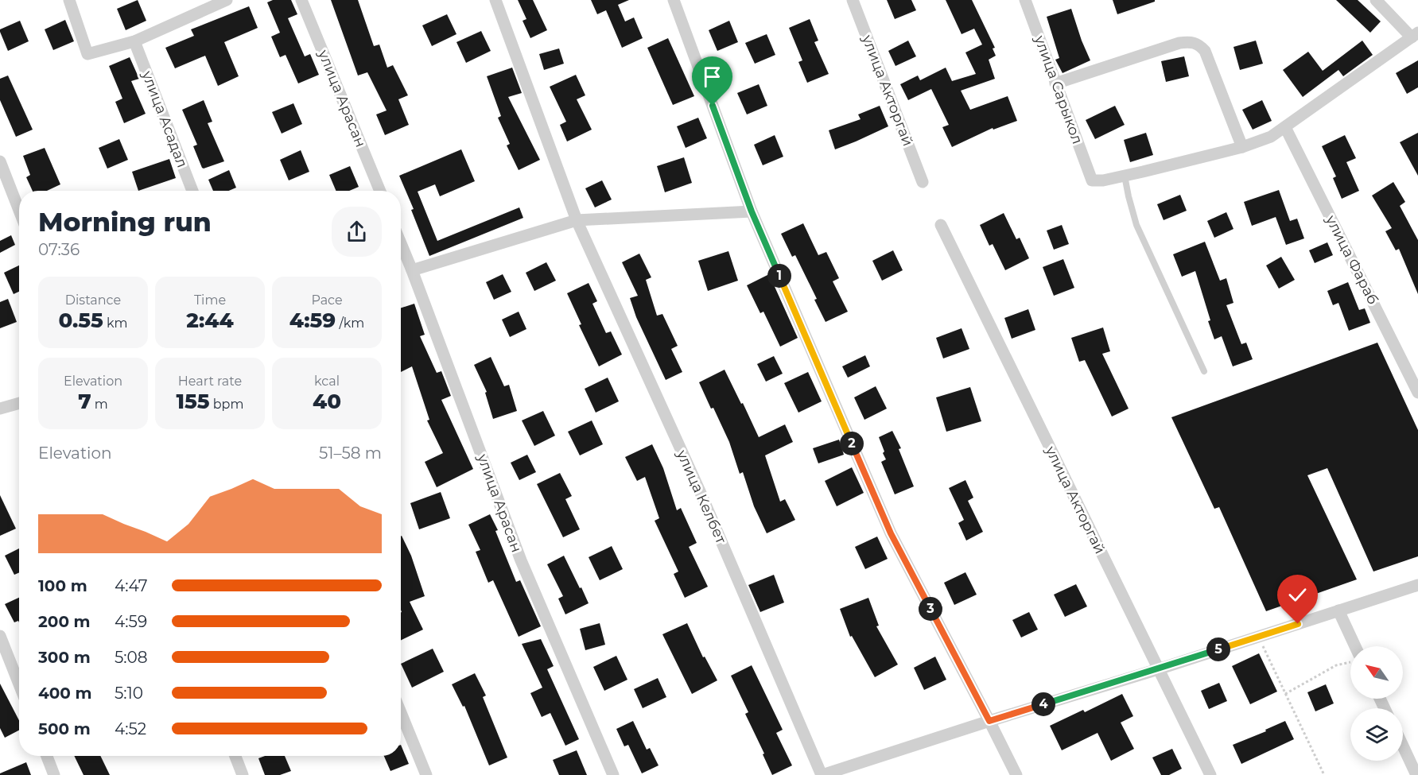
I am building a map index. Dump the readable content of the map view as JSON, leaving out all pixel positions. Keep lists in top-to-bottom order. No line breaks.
{"streets":{"street":["улица Сарыкол","улица Акторгай","улица Арасан","улица Асадал","улица Фараб","улица Келбет"]},"north":"top left","page":{"heading":["Morning run","07:36"],"pins":["1","2","3","5","4"],"stats":[["Distance","0.55 km"],["Time","2:44"],["Pace","4:59 /km"],["Elevation","7 m"],["Heart rate","155 bpm"],["kcal","40"]],"chart":["Elevation","51–58 m"],"list":[{"name":"100 m","note":"4:47"},{"name":"200 m","note":"4:59"},{"name":"300 m","note":"5:08"},{"name":"400 m","note":"5:10"},{"name":"500 m","note":"4:52"}]}}
